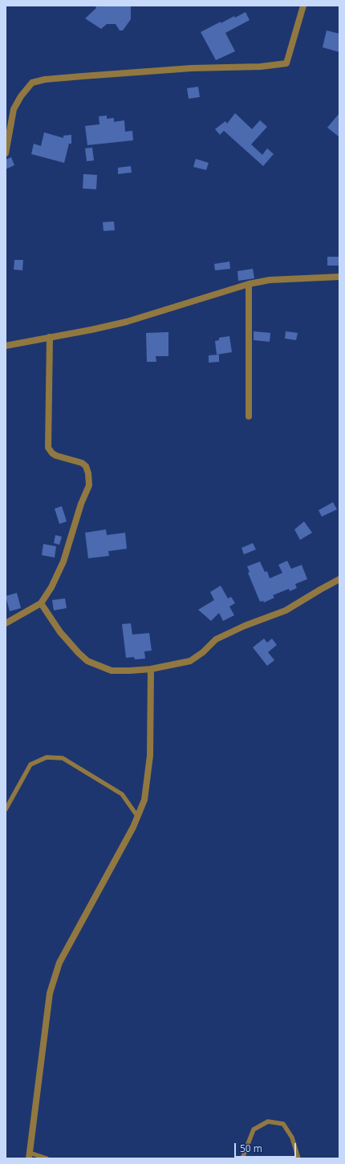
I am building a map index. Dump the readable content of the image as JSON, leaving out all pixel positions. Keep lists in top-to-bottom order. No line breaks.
{"scale_bar":"50 m"}
